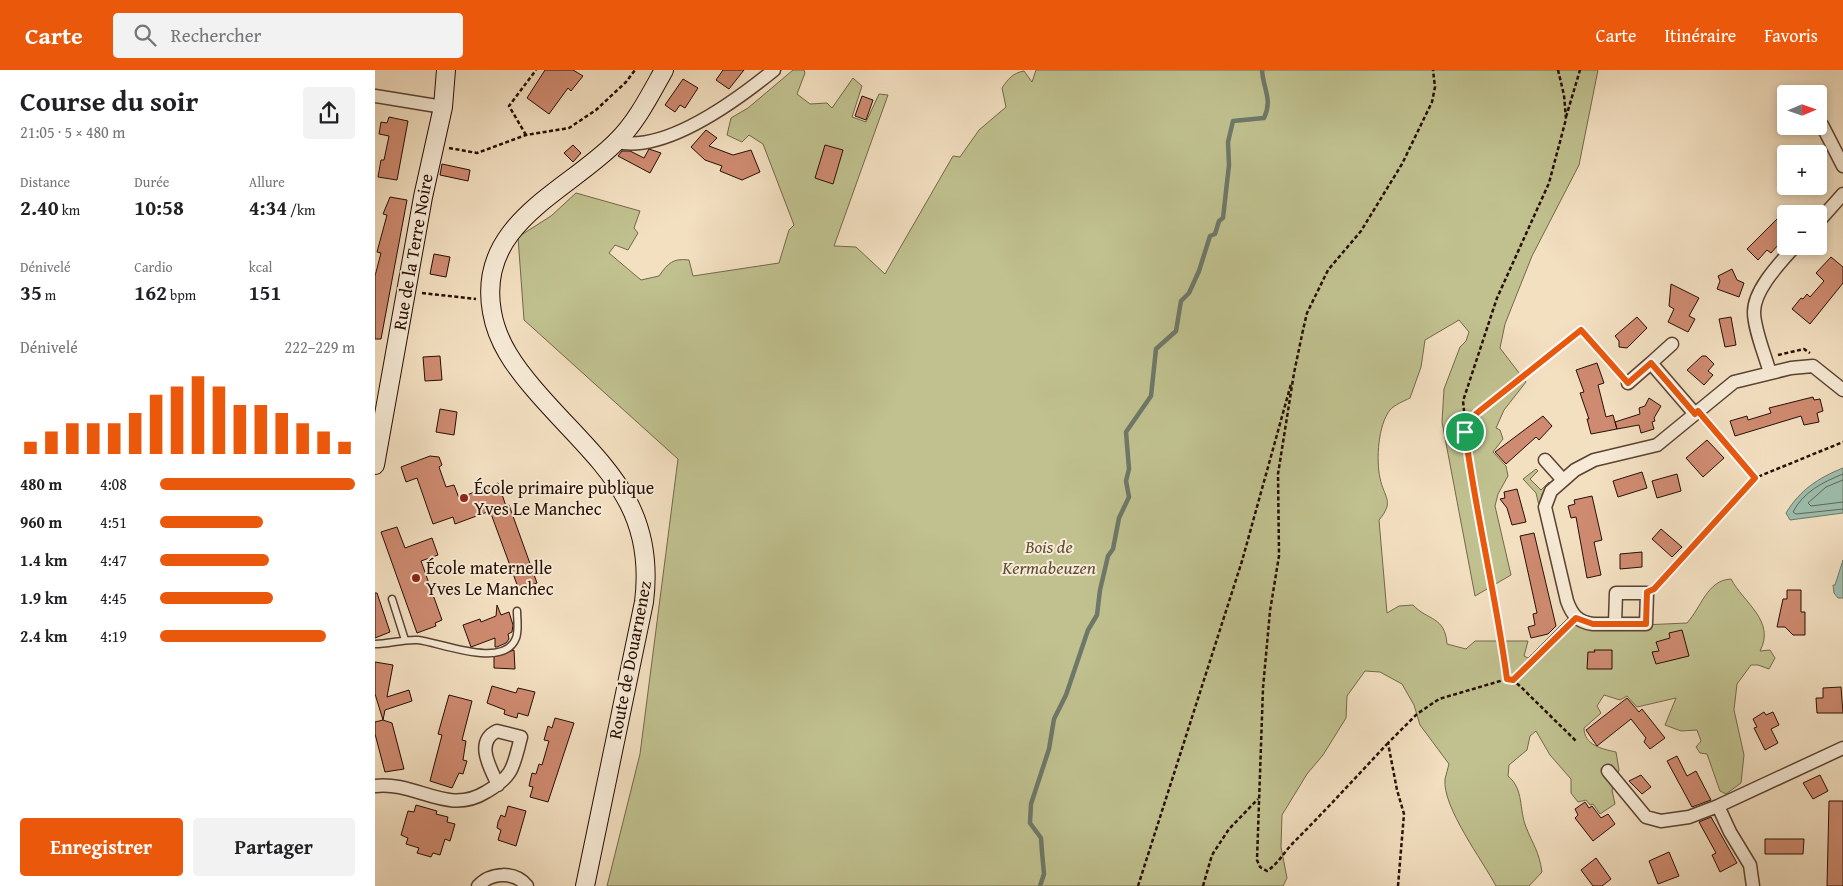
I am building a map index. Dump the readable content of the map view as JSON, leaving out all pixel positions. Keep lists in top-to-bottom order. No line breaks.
{"streets":{"main road":["Rue de la Terre Noire","Route de Douarnenez"]},"parks":["Bois de Kermabeuzen"],"places":["École primaire publique Yves Le Manchec","École maternelle Yves Le Manchec"],"north":"right","page":{"header":"Carte","search":"Rechercher","nav":["Carte","Itinéraire","Favoris"],"heading":["Course du soir","21:05 · 5 × 480 m"],"map_buttons":["+","−"],"stats":[["Distance","2.40 km"],["Durée","10:58"],["Allure","4:34 /km"],["Dénivelé","35 m"],["Cardio","162 bpm"],["kcal","151"]],"chart":["Dénivelé","222–229 m"],"list":[{"name":"480 m","note":"4:08"},{"name":"960 m","note":"4:51"},{"name":"1.4 km","note":"4:47"},{"name":"1.9 km","note":"4:45"},{"name":"2.4 km","note":"4:19"}],"buttons":["Enregistrer","Partager"]}}
